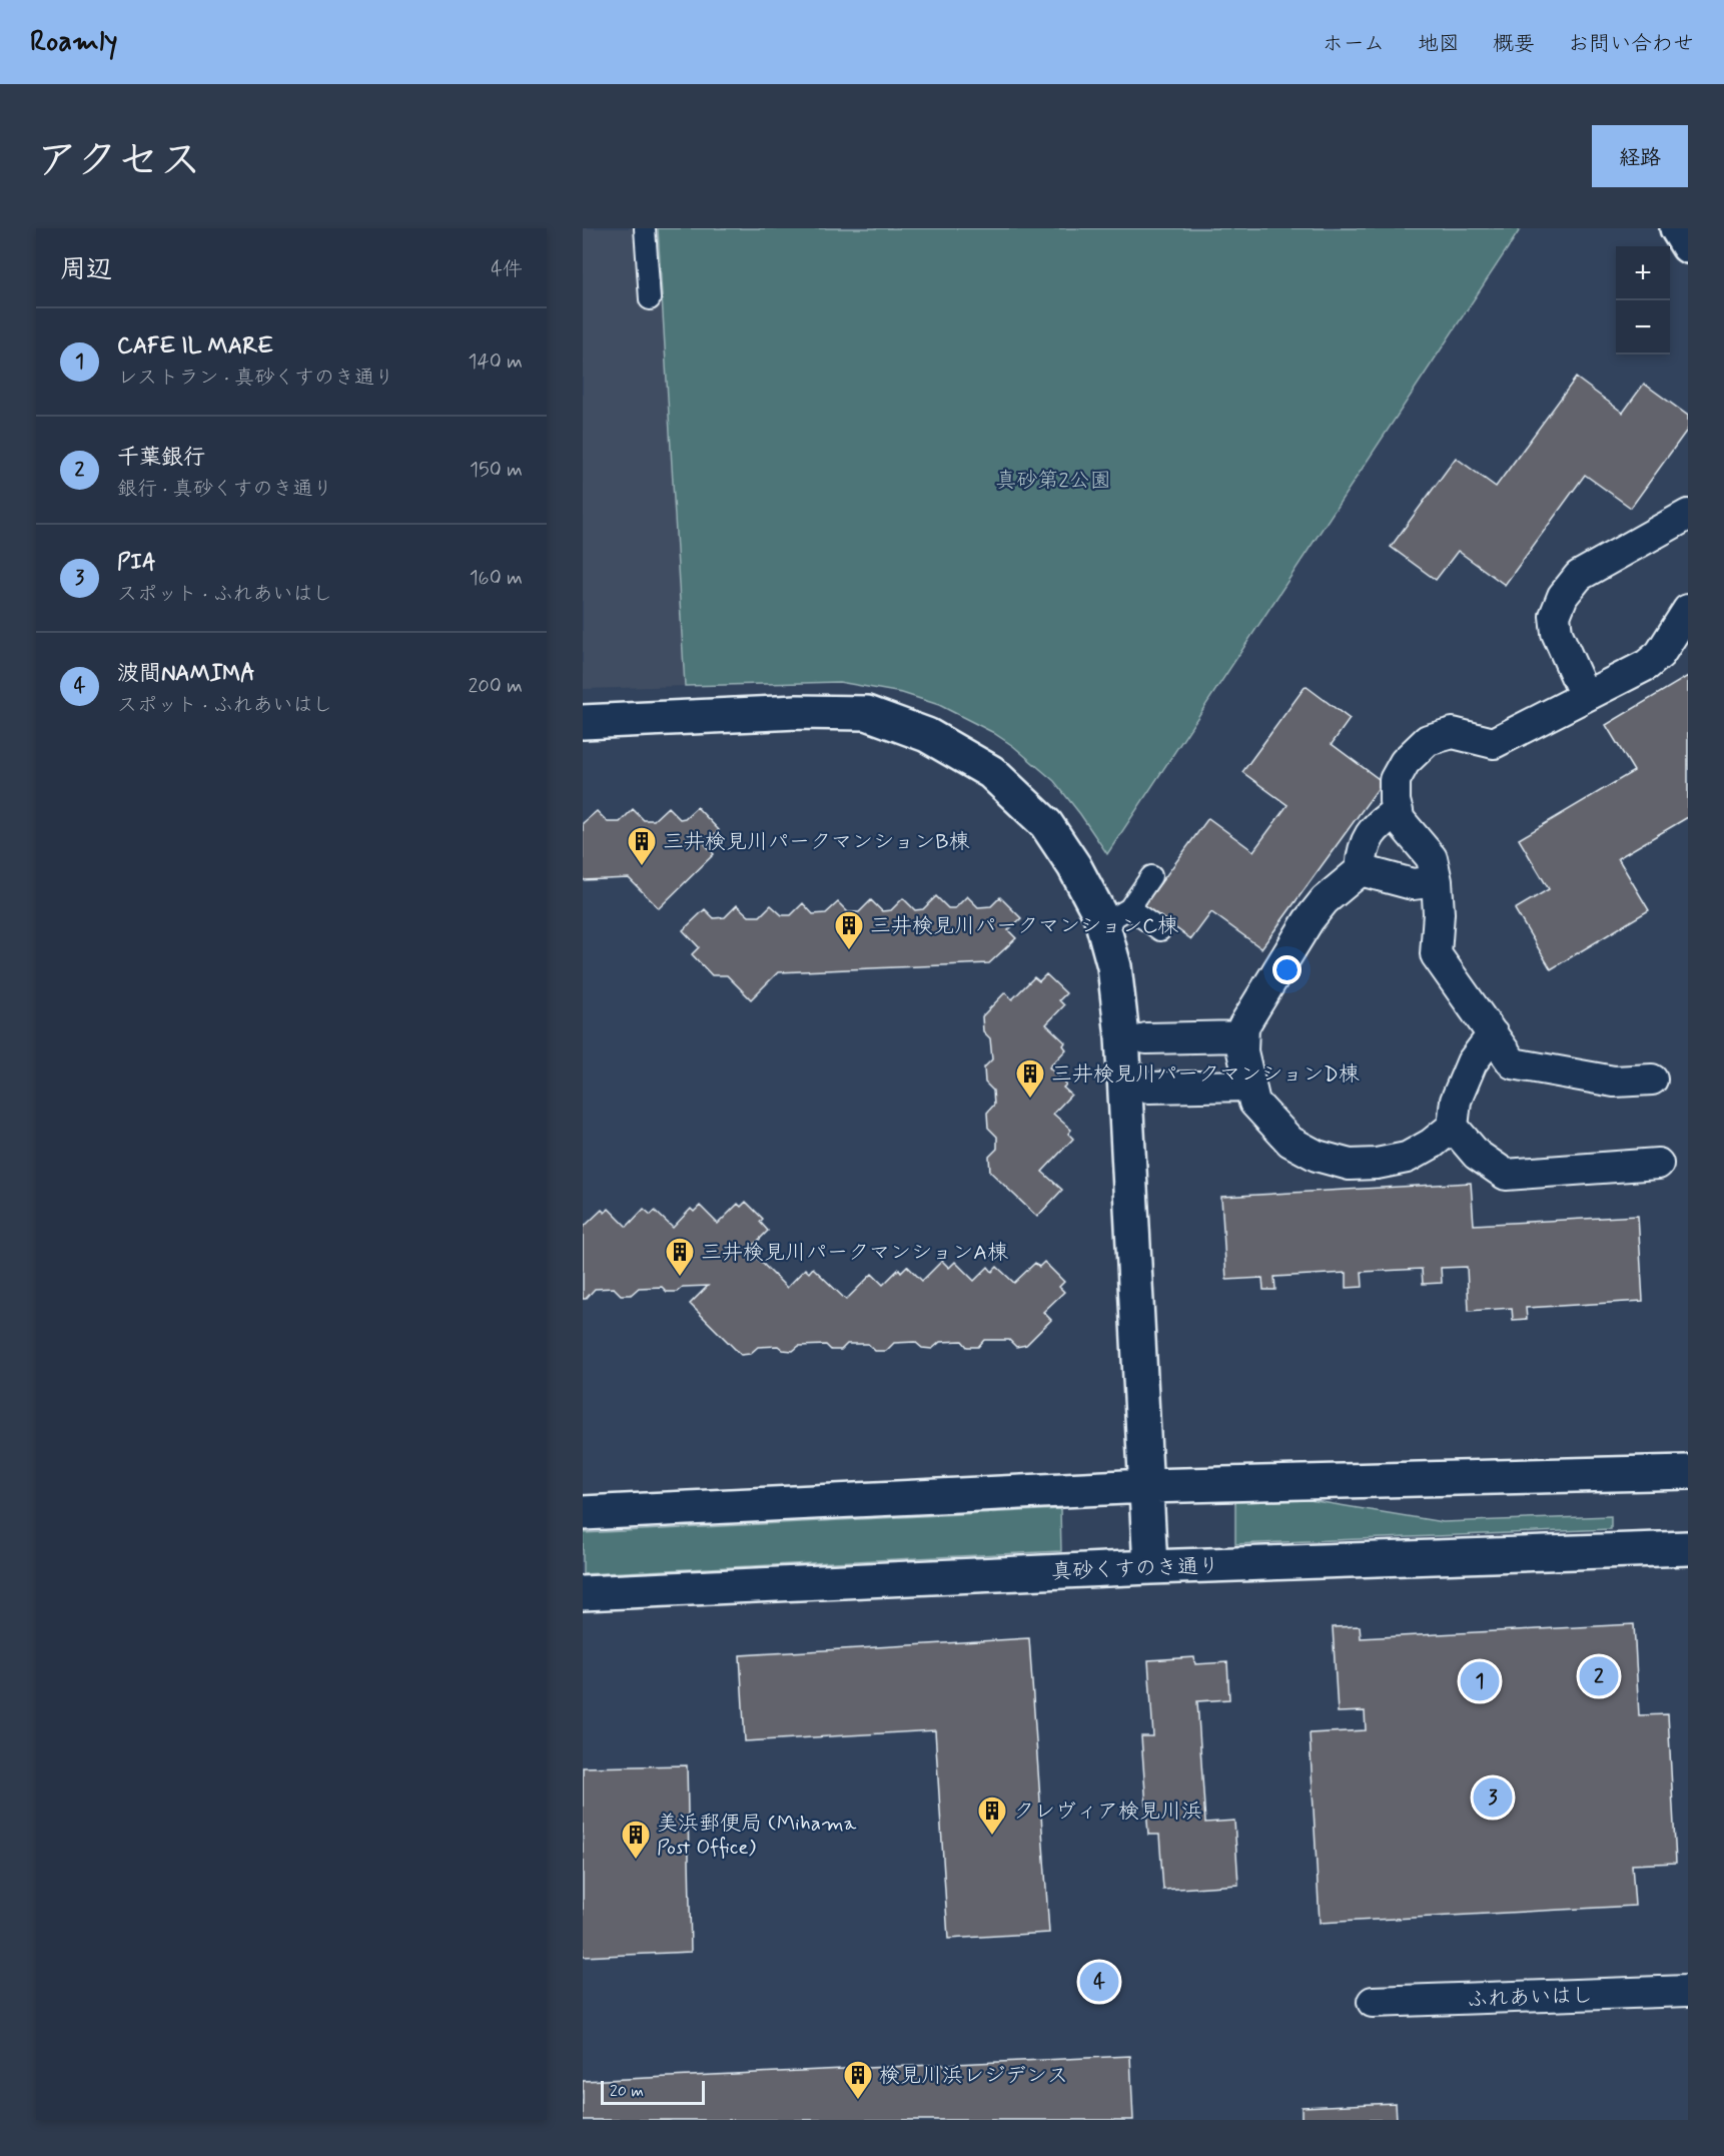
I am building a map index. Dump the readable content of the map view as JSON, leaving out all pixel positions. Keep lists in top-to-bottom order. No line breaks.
{"streets":{"street":["真砂くすのき通り","ふれあいはし"]},"parks":["真砂第2公園"],"places":{"building":["三井検見川パークマンションB棟","三井検見川パークマンションC棟","三井検見川パークマンションD棟","三井検見川パークマンションA棟","クレヴィア検見川浜","美浜郵便局 (Mihama Post Office)","検見川浜レジデンス"]},"scale_bar":"20 m","page":{"header":"Roamly","nav":["ホーム","地図","概要","お問い合わせ"],"title":"アクセス","buttons":"経路","heading":["周辺","4件"],"map_buttons":["+","−"],"list":[{"mark":"1","name":"CAFE IL MARE","note":"レストラン · 真砂くすのき通り","value":"140 m"},{"mark":"2","name":"千葉銀行","note":"銀行 · 真砂くすのき通り","value":"150 m"},{"mark":"3","name":"PIA","note":"スポット · ふれあいはし","value":"160 m"},{"mark":"4","name":"波間NAMIMA","note":"スポット · ふれあいはし","value":"200 m"}],"pins":["2","1","3","4"],"scale":"20 m"}}
